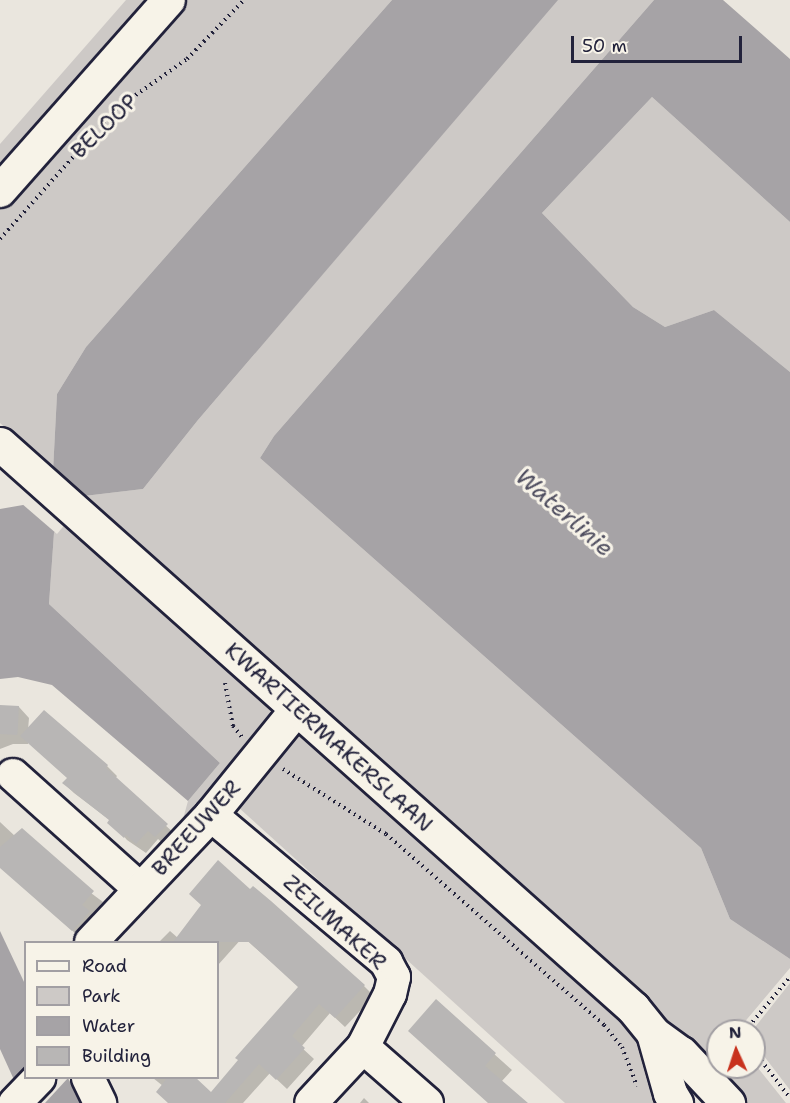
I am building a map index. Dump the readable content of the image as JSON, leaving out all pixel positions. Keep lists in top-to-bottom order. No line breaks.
{"streets":{"main road":["KWARTIERMAKERSLAAN"],"street":["BELOOP","BREEUWER","ZEILMAKER"]},"crossings":[["KWARTIERMAKERSLAAN","BREEUWER"],["BREEUWER","ZEILMAKER"]],"water":["Waterlinie"],"legend":["Road","Park","Water","Building"],"scale_bar":"50 m","north":"top"}
